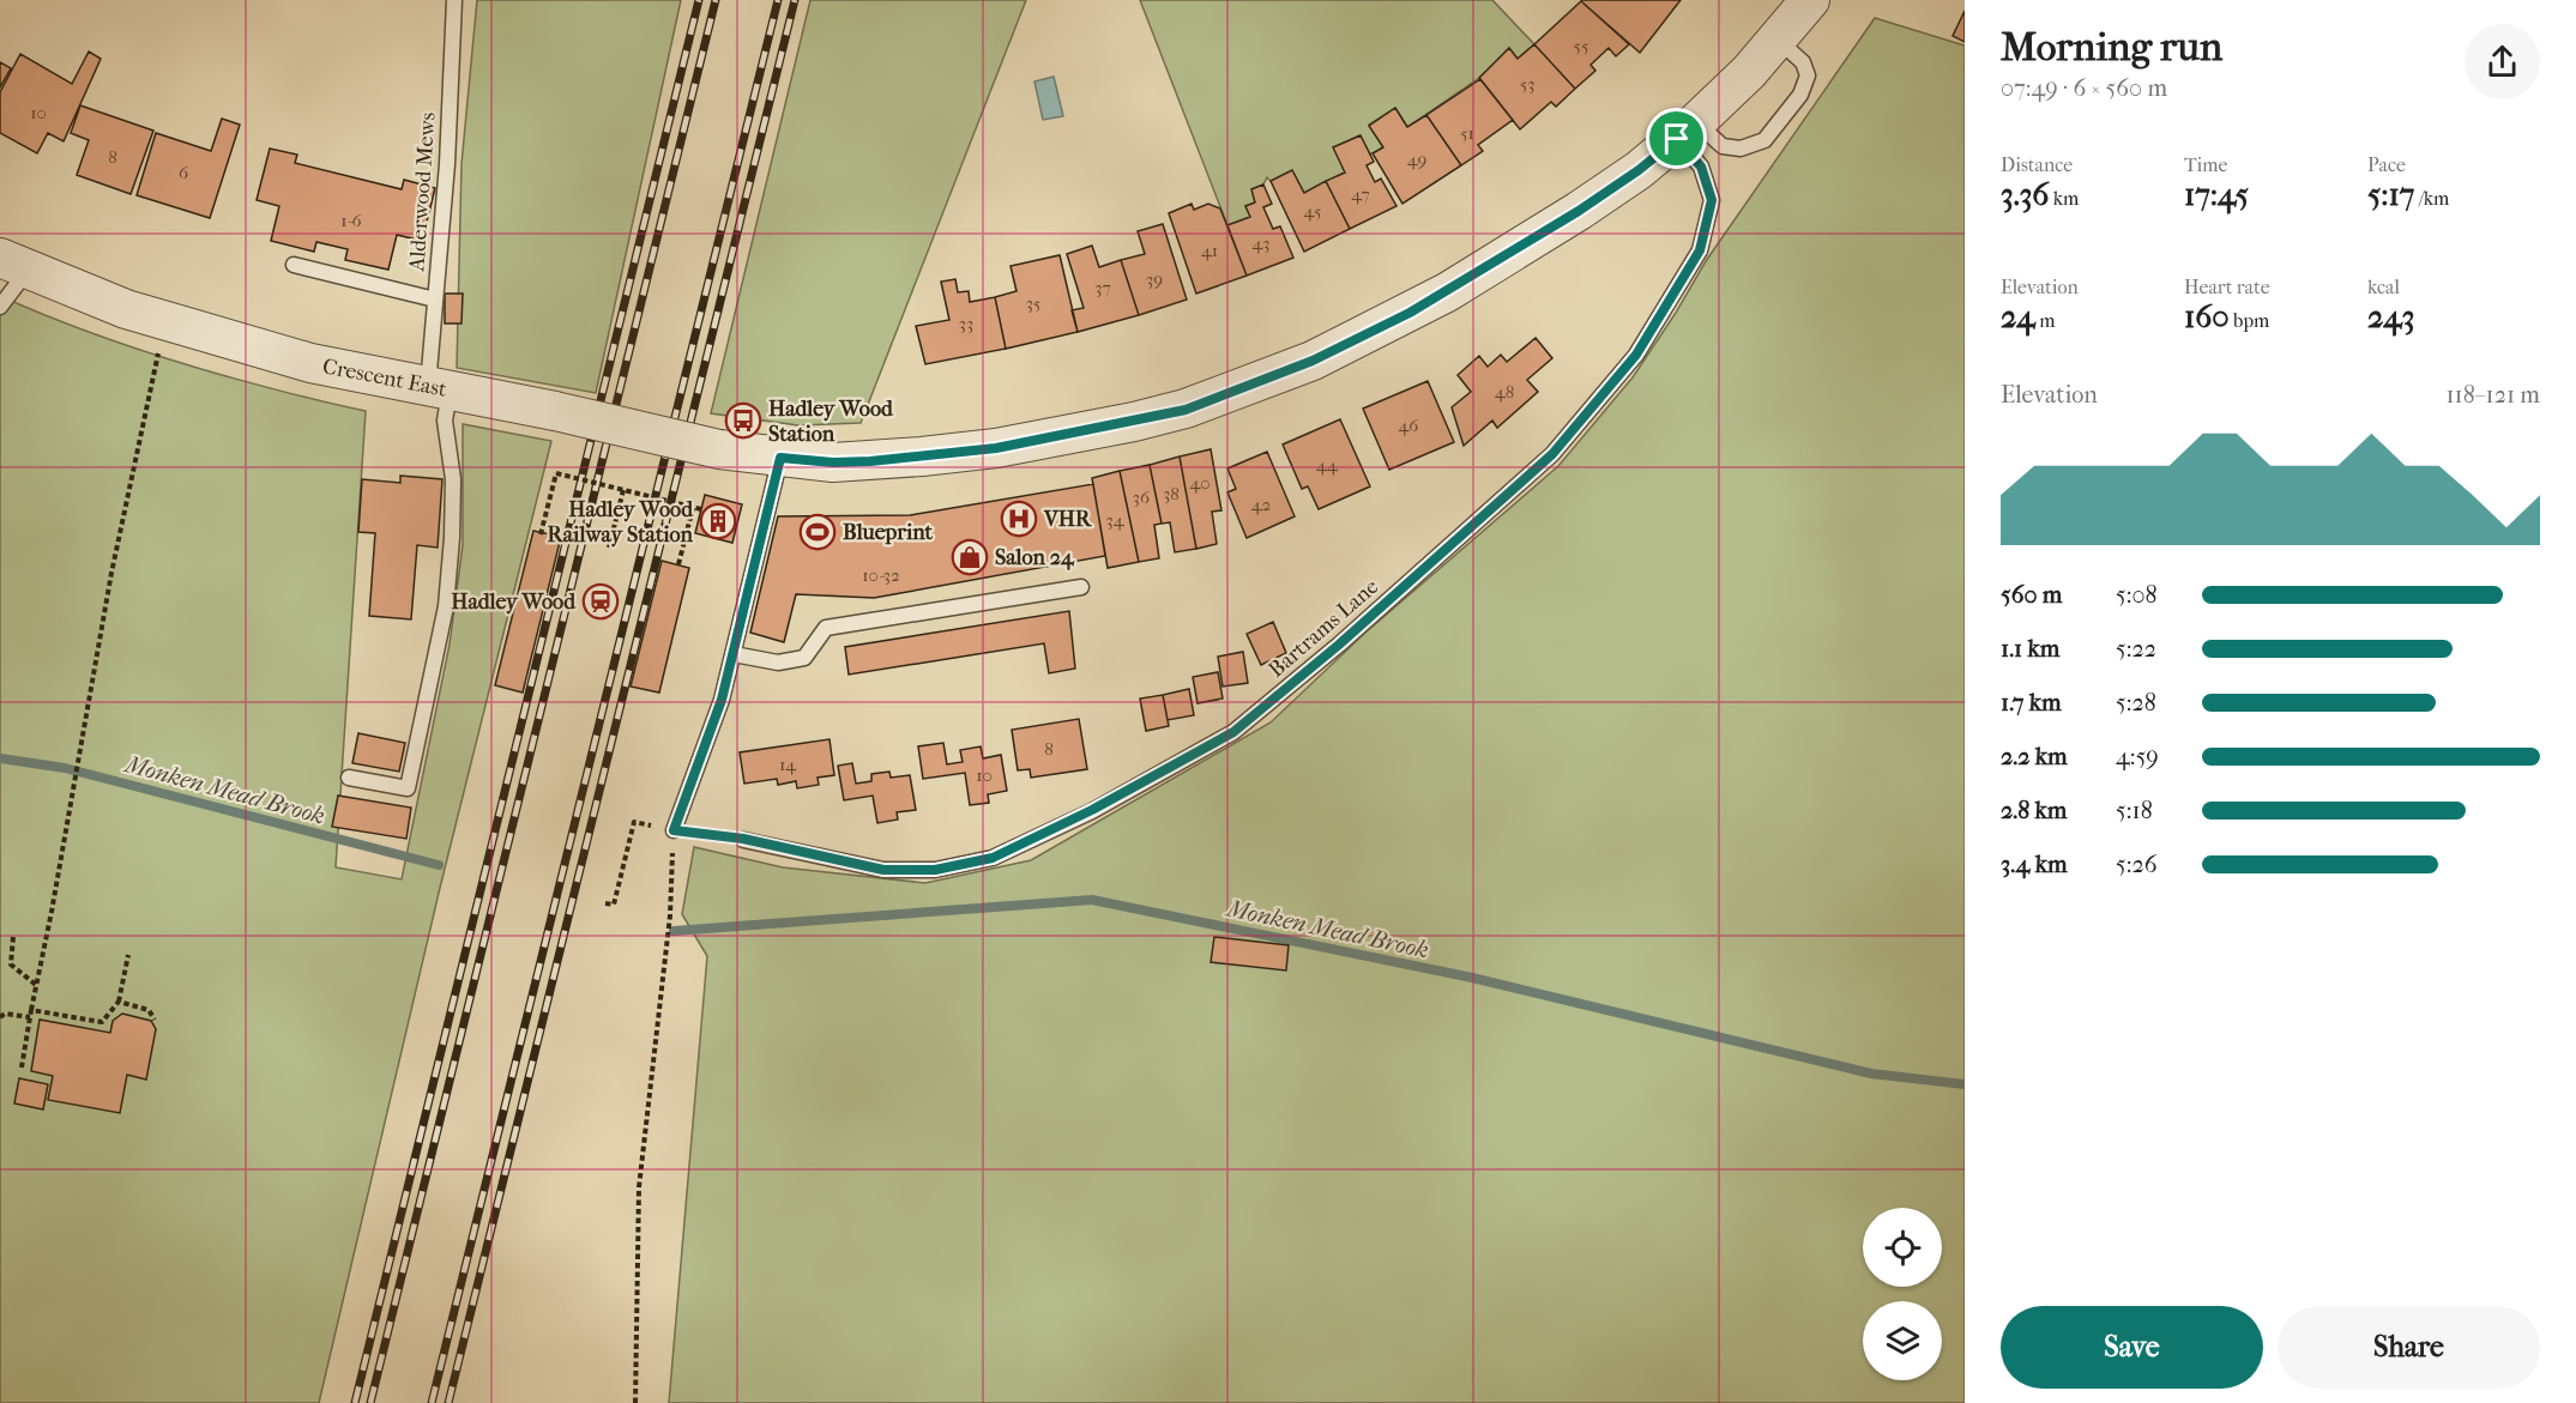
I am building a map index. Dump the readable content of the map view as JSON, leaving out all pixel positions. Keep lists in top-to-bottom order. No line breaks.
{"streets":{"street":["Crescent East"],"lane":["Alderwood Mews","Bartrams Lane"]},"crossings":[["Alderwood Mews","Crescent East"],["Crescent East","Bartrams Lane"]],"water":["Monken Mead Brook"],"places":{"bus stop":["Hadley Wood Station"],"hospital":["VHR"],"building":["Hadley Wood Railway Station"],"sports":["Blueprint"],"shop":["Salon 24"],"station":["Hadley Wood"]},"house_numbers":["55","53","10","51","8","49","6","47","45","1-6","43","41","39","37","35","33","48","46","44","40","38","36","42","34","10-32","8","14","10"],"page":{"heading":["Morning run","07:49 · 6 × 560 m"],"stats":[["Distance","3.36 km"],["Time","17:45"],["Pace","5:17 /km"],["Elevation","24 m"],["Heart rate","160 bpm"],["kcal","243"]],"chart":["Elevation","118–121 m"],"list":[{"name":"560 m","note":"5:08"},{"name":"1.1 km","note":"5:22"},{"name":"1.7 km","note":"5:28"},{"name":"2.2 km","note":"4:59"},{"name":"2.8 km","note":"5:18"},{"name":"3.4 km","note":"5:26"}],"buttons":["Save","Share"]}}
